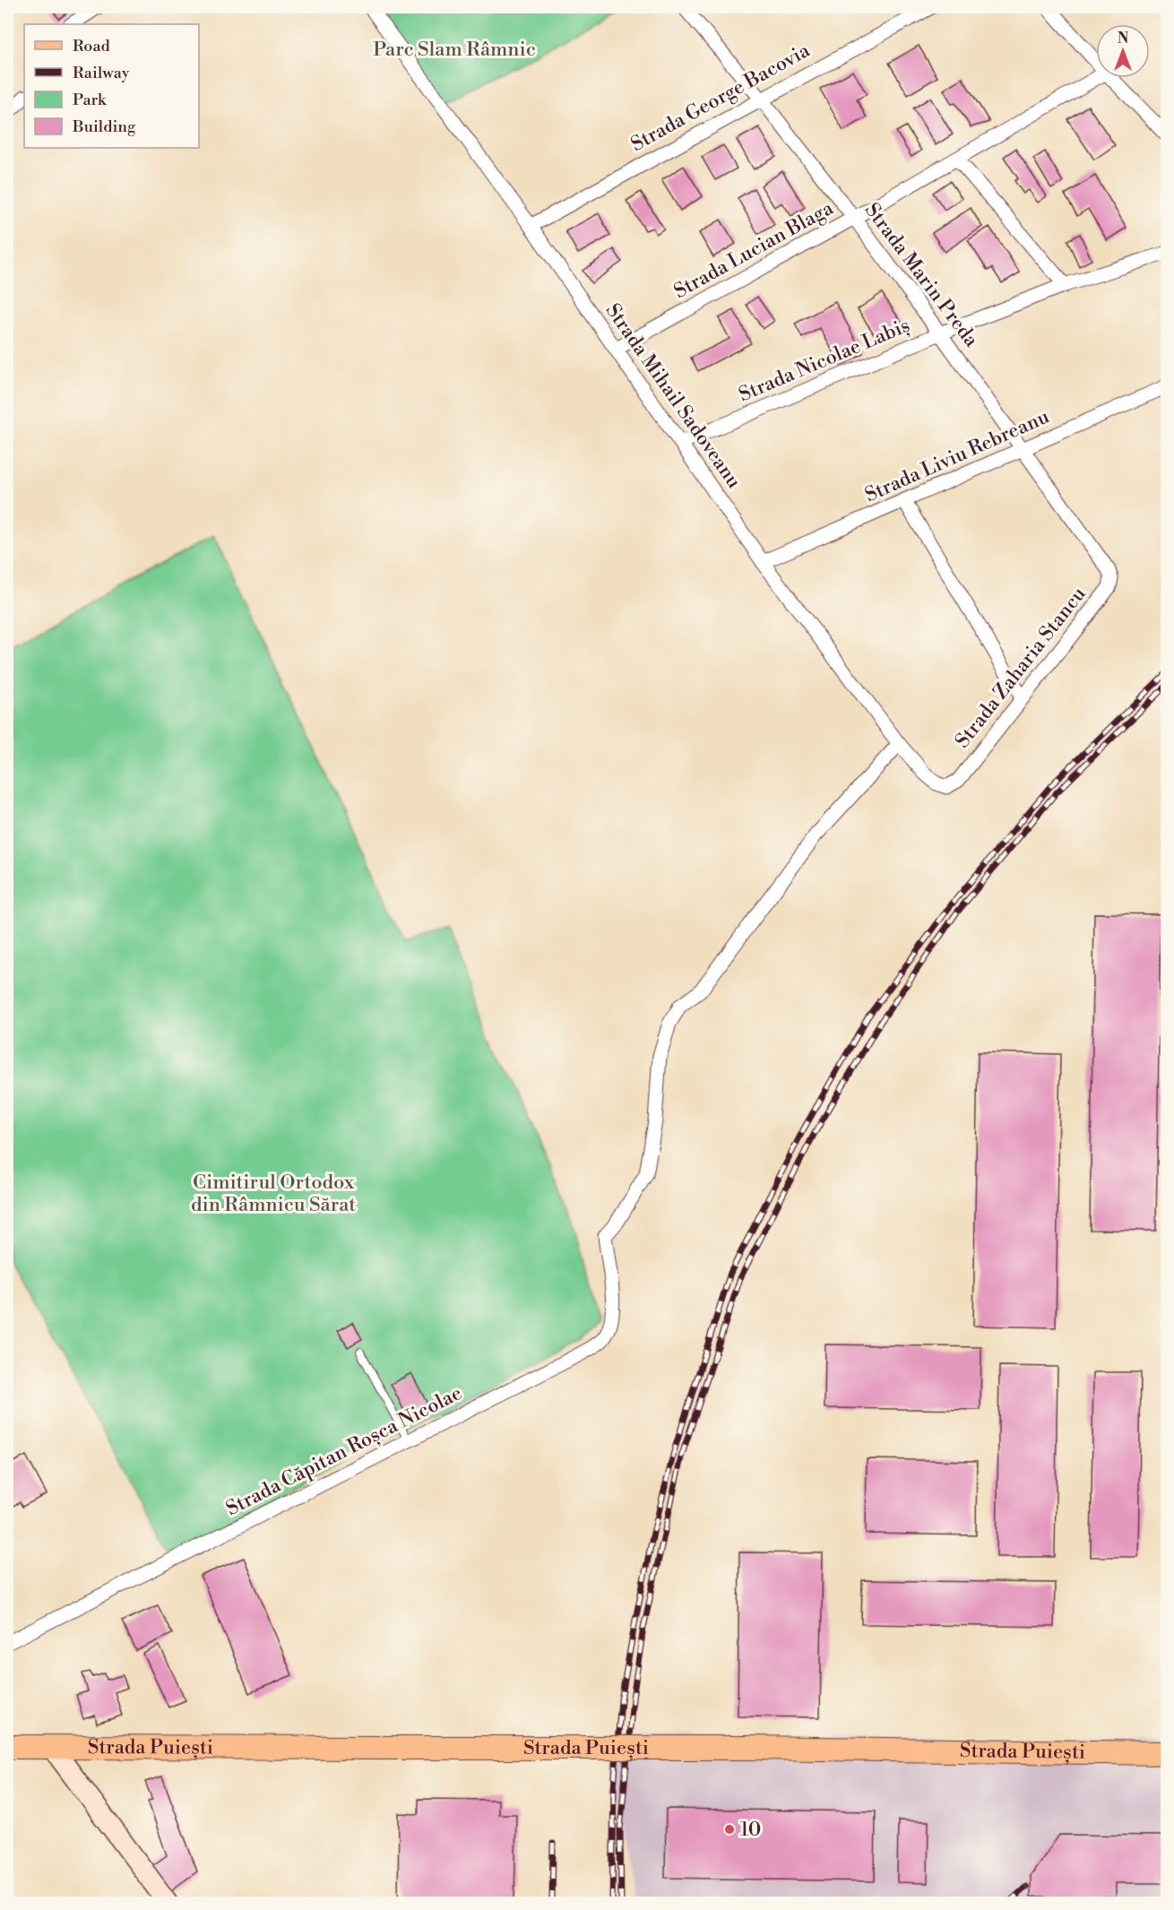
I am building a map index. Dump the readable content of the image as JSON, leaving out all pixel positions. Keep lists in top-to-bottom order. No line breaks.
{"streets":{"main road":["Strada Puiești"],"street":["Strada George Bacovia","Strada Lucian Blaga","Strada Marin Preda","Strada Nicolae Labiș","Strada Mihail Sadoveanu","Strada Liviu Rebreanu","Strada Zaharia Stancu","Strada Căpitan Roșca Nicolae"]},"crossings":[["Strada George Bacovia","Strada Marin Preda"],["Strada George Bacovia","Strada Mihail Sadoveanu"],["Strada Lucian Blaga","Strada Marin Preda"],["Strada Lucian Blaga","Strada Mihail Sadoveanu"],["Strada Marin Preda","Strada Nicolae Labiș"],["Strada Marin Preda","Strada Liviu Rebreanu"],["Strada Marin Preda","Strada Zaharia Stancu"],["Strada Nicolae Labiș","Strada Mihail Sadoveanu"],["Strada Mihail Sadoveanu","Strada Liviu Rebreanu"],["Strada Mihail Sadoveanu","Strada Zaharia Stancu"],["Strada Mihail Sadoveanu","Strada Căpitan Roșca Nicolae"]],"parks":["Parc Slam Râmnic","Cimitirul Ortodox din Râmnicu Sărat"],"places":["10"],"legend":["Road","Railway","Park","Building"],"north":"top"}
